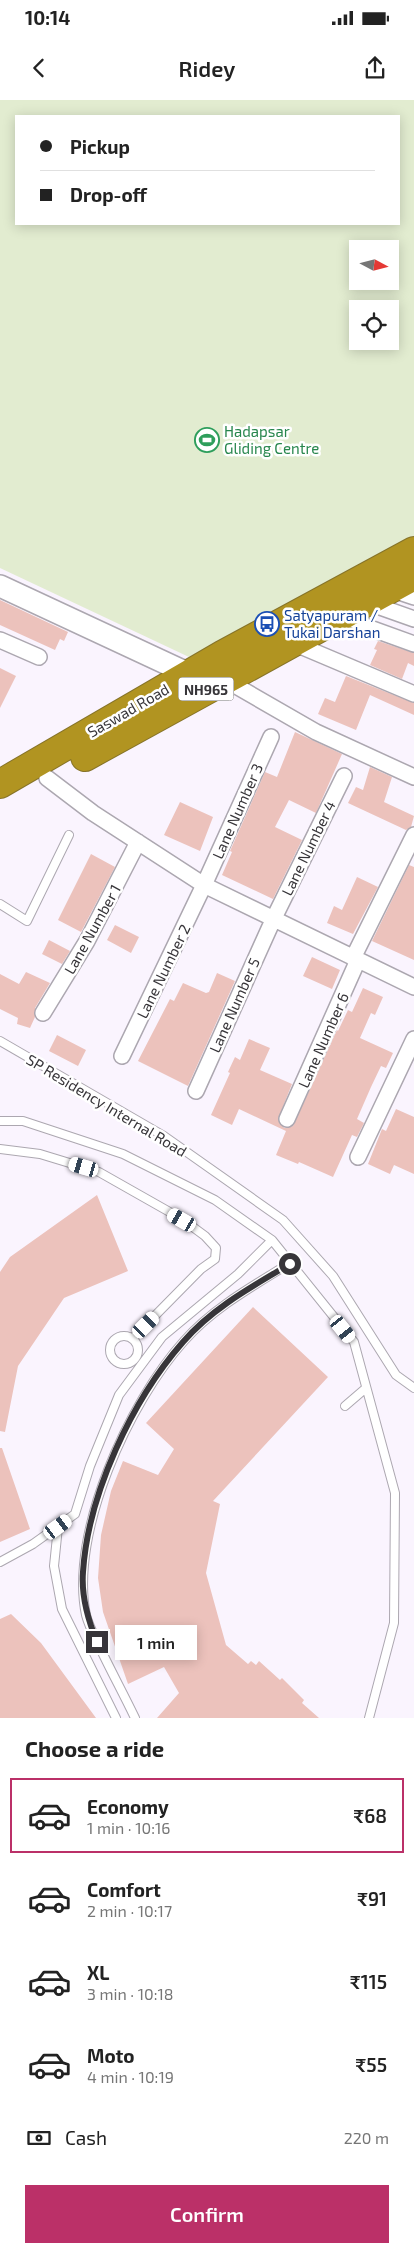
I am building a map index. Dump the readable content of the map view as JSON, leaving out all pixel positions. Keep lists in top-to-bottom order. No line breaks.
{"streets":{"highway":["NH965","Saswad Road"],"street":["Lane Number 3","Lane Number 4","Lane Number 1","Lane Number 2","Lane Number 5","Lane Number 6"],"lane":["SP Residency Internal Road"]},"crossings":[["Lane Number 3","Lane Number 2"],["Lane Number 4","Lane Number 5"]],"places":{"sports":["Hadapsar Gliding Centre"],"bus stop":["Satyapuram / Tukai Darshan"]},"north":"right","page":{"status":"10:14","header":"Ridey","banner":["Pickup","Drop-off"],"bubble":"1 min","heading":"Choose a ride","list":[{"name":"Economy","note":"1 min · 10:16","value":"₹68"},{"name":"Comfort","note":"2 min · 10:17","value":"₹91"},{"name":"XL","note":"3 min · 10:18","value":"₹115"},{"name":"Moto","note":"4 min · 10:19","value":"₹55"}],"pay":["Cash","220 m"],"buttons":"Confirm"}}
